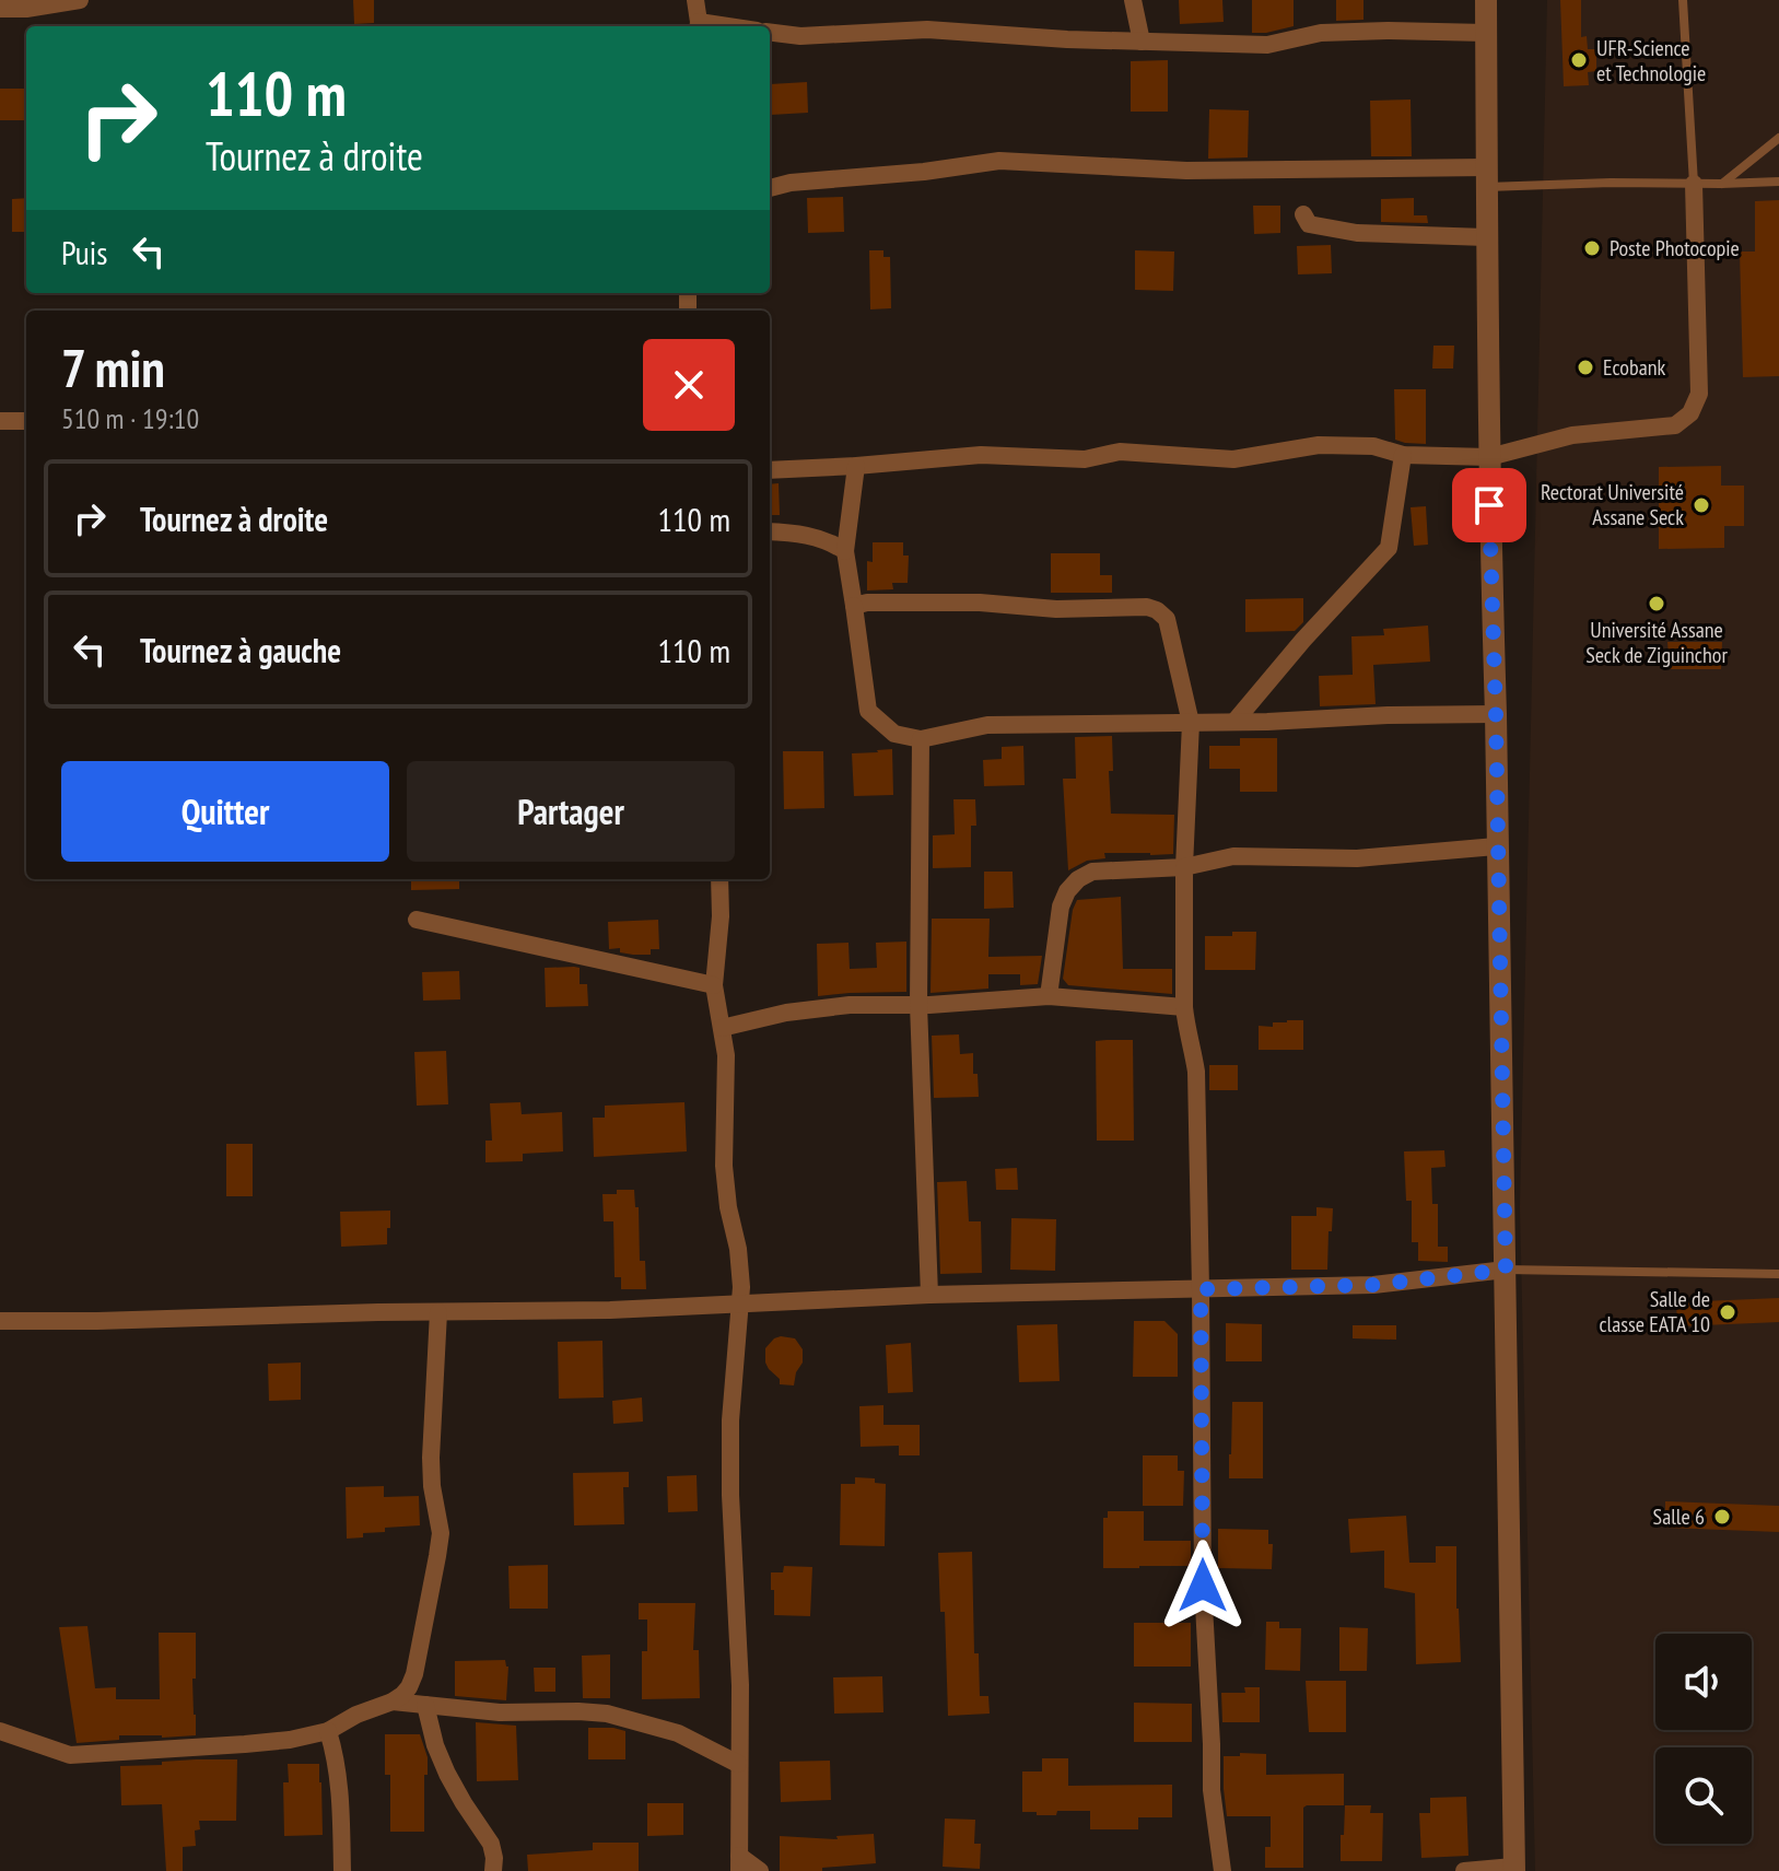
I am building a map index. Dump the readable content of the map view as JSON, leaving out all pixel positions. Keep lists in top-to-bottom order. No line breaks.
{"places":["UFR-Science et Technologie","Poste Photocopie","Ecobank","Rectorat Université Assane Seck","Université Assane Seck de Ziguinchor","Salle de classe EATA 10","Salle 6"],"page":{"turn":["110 m","Tournez à droite"],"then":"Puis","heading":["7 min","510 m · 19:10"],"list":[{"name":"Tournez à droite","value":"110 m"},{"name":"Tournez à gauche","value":"110 m"}],"buttons":["Quitter","Partager"]}}
